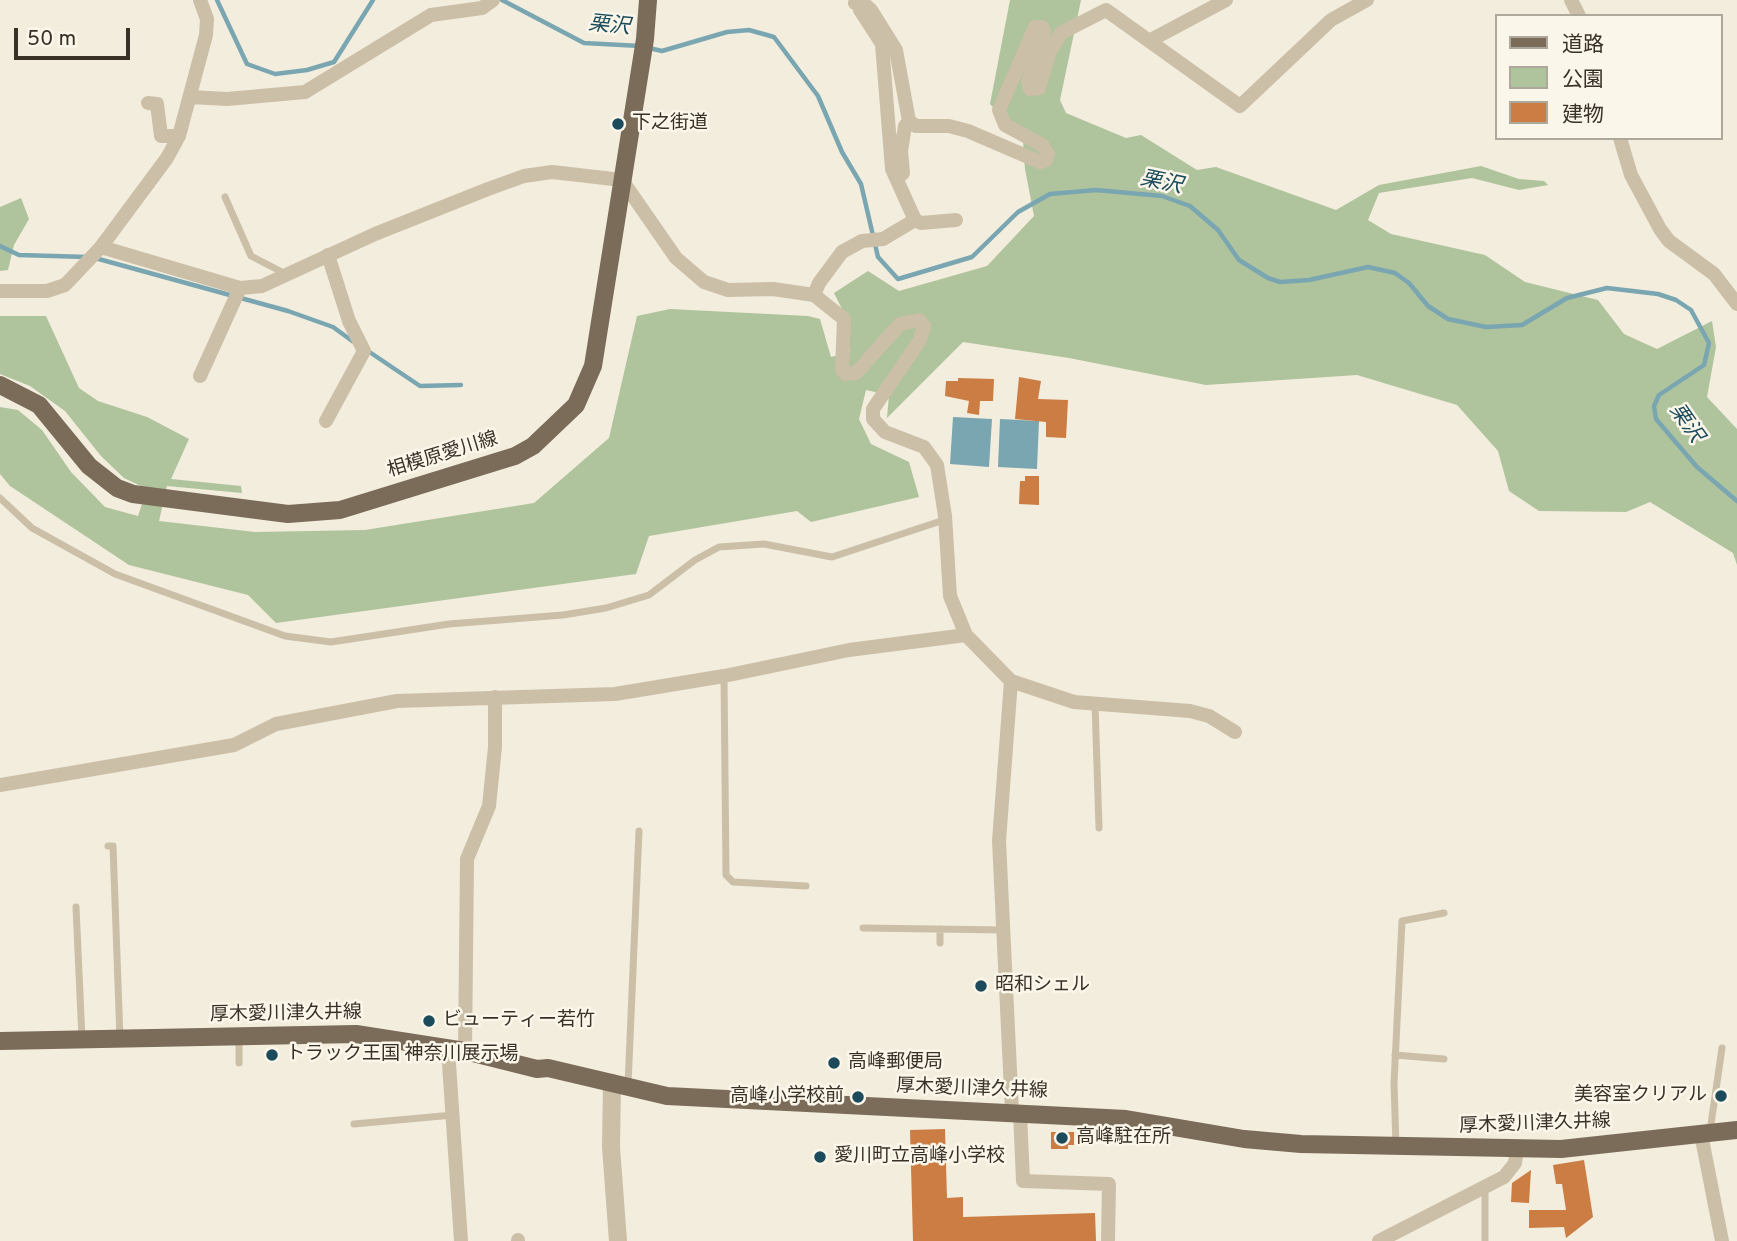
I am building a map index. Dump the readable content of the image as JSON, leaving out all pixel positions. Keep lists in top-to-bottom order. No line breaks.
{"streets":{"main road":["相模原愛川線","厚木愛川津久井線"]},"water":["栗沢"],"places":["下之街道","昭和シェル","ビューティー若竹","トラック王国 神奈川展示場","高峰郵便局","美容室クリアル","高峰小学校前","高峰駐在所","愛川町立高峰小学校"],"legend":["道路","公園","建物"],"scale_bar":"50 m"}
